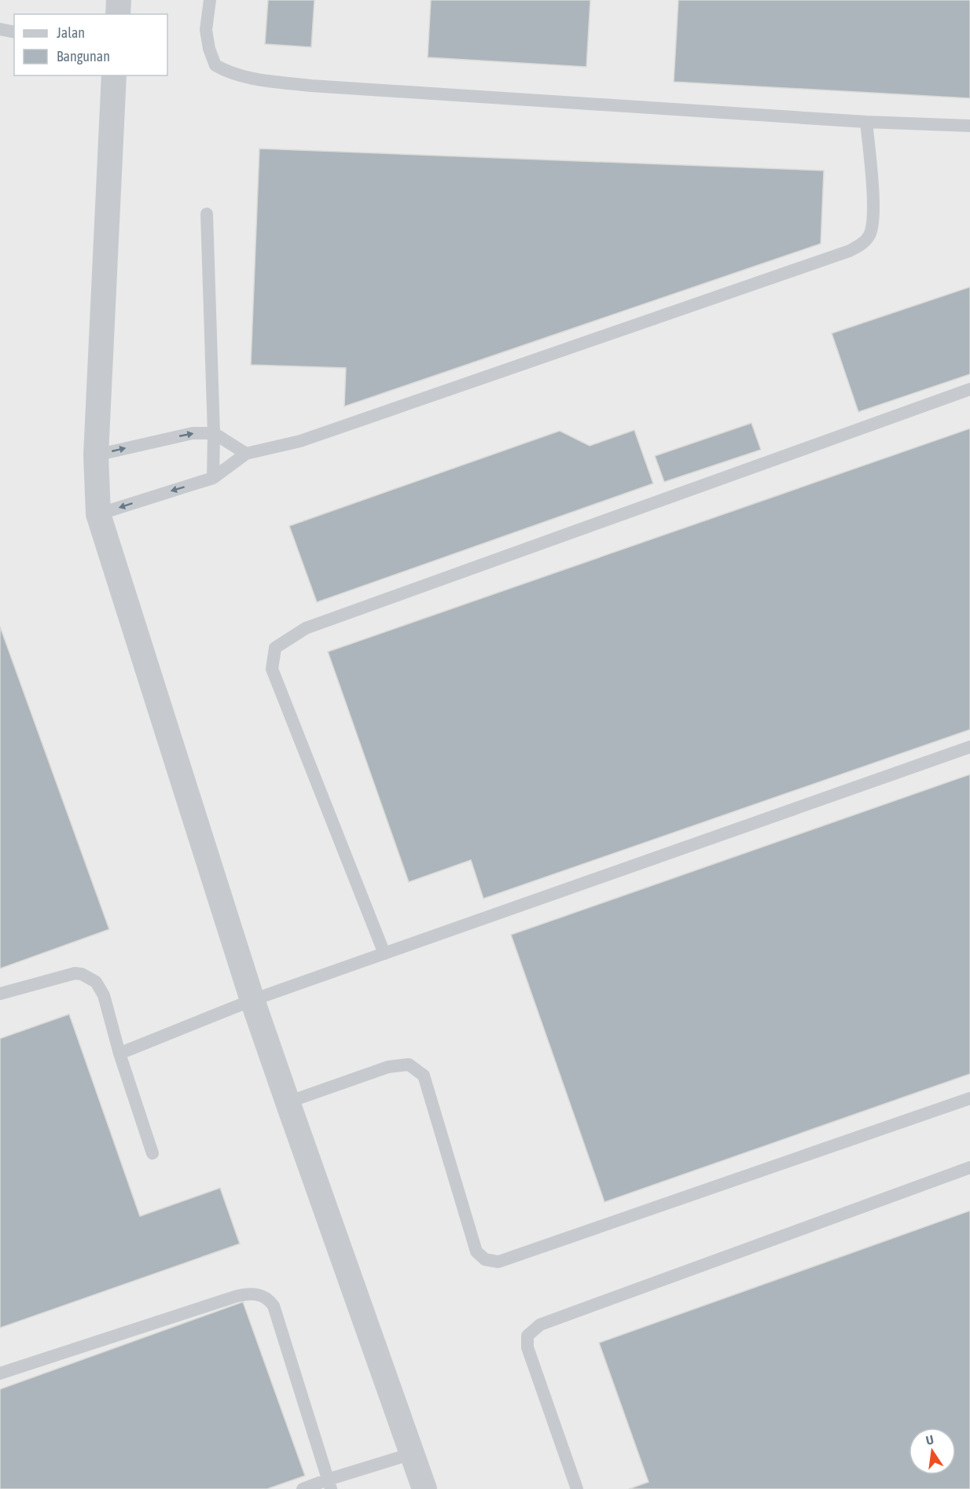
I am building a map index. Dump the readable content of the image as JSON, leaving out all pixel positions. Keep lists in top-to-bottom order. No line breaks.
{"legend":["Jalan","Bangunan"],"north":"top"}
